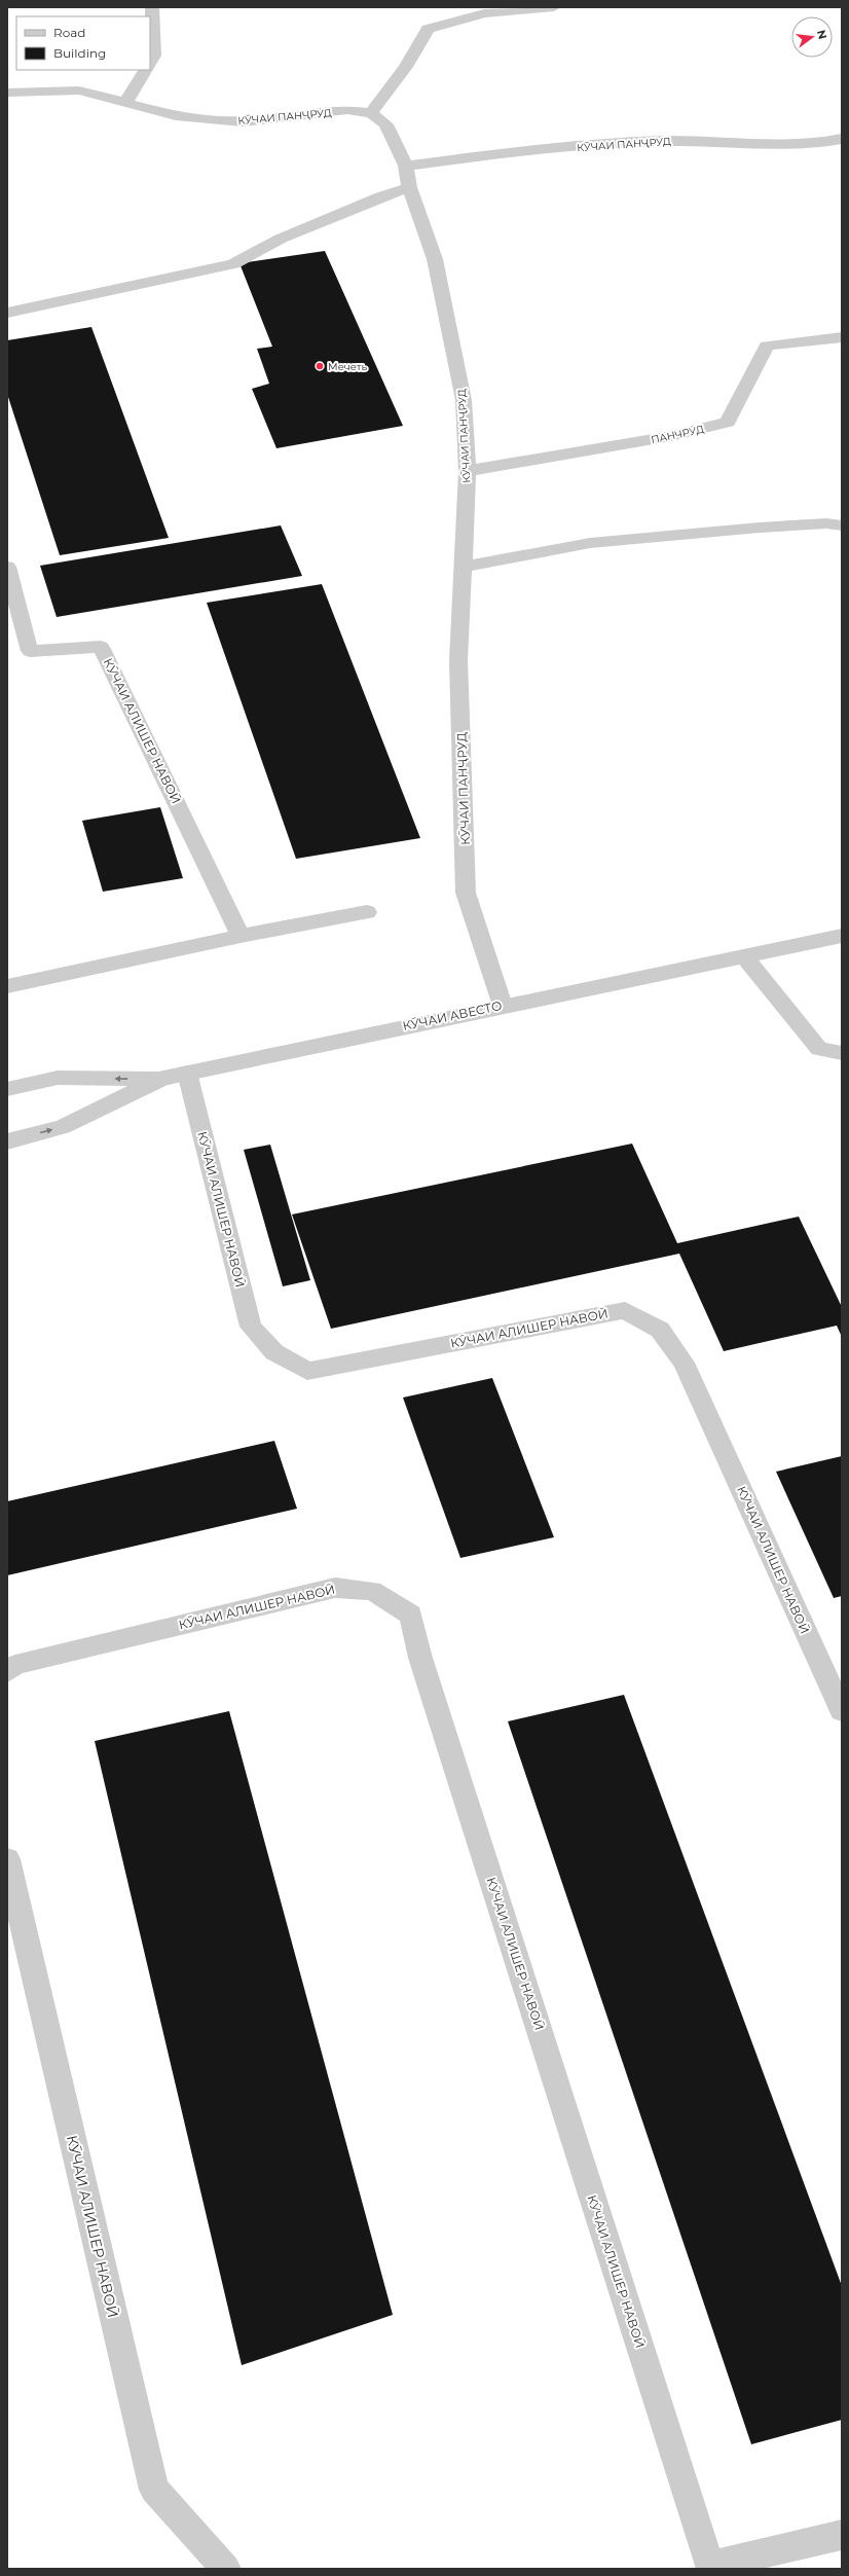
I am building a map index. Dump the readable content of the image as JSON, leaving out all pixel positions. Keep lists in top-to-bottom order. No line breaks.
{"streets":{"street":["КӮЧАИ ПАНҶРУД","ПАНЧРУД","КӮЧАИ АЛИШЕР НАВОӢ","КӮЧАИ АВЕСТО"]},"crossings":[["КӮЧАИ ПАНҶРУД","ПАНЧРУД"],["КӮЧАИ ПАНҶРУД","КӮЧАИ АВЕСТО"],["КӮЧАИ АЛИШЕР НАВОӢ","КӮЧАИ АВЕСТО"]],"places":["Мечеть"],"legend":["Road","Building"],"north":"right"}
